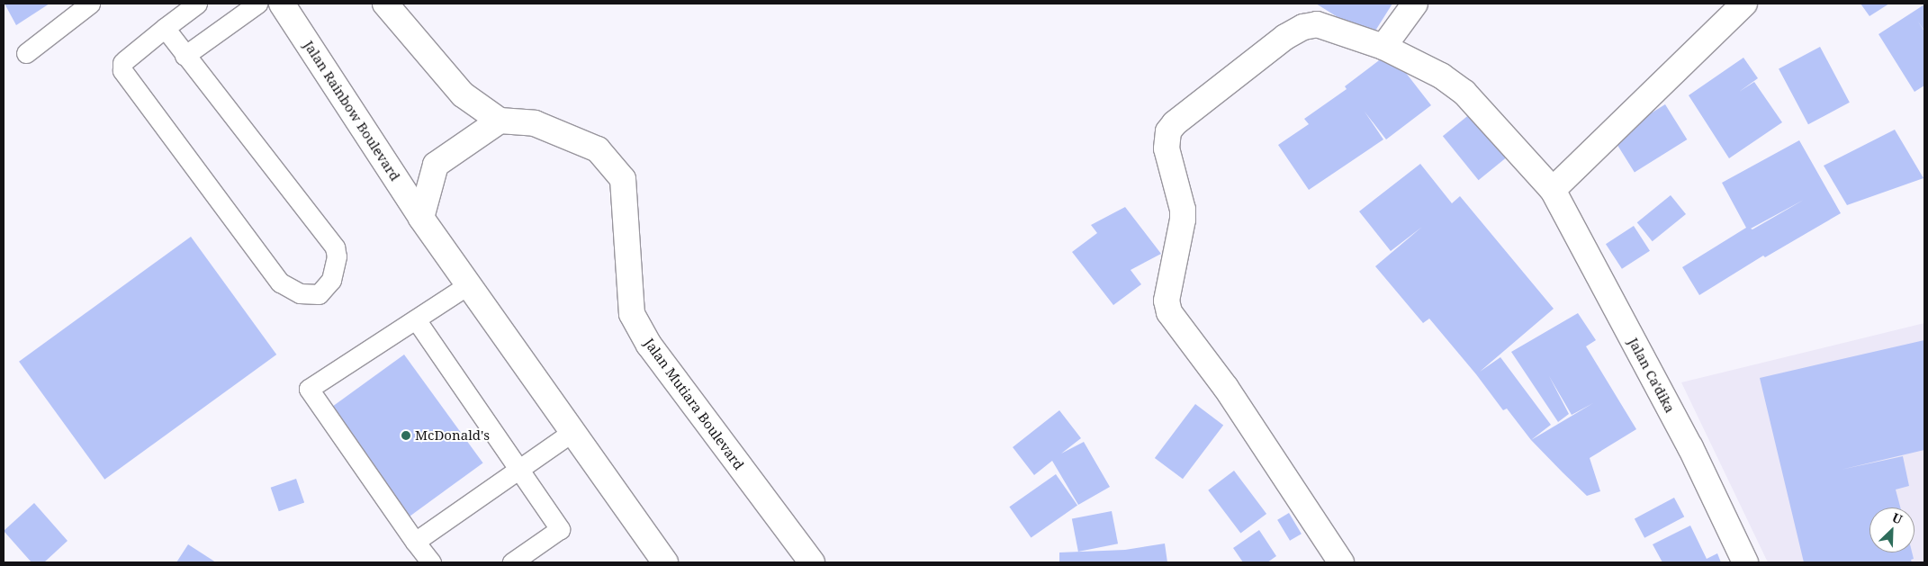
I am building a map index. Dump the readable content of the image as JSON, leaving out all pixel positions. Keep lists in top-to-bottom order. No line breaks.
{"streets":{"street":["Jalan Rainbow Boulevard","Jalan Ca'dika","Jalan Mutiara Boulevard"]},"places":["McDonald's"],"north":"top right"}
